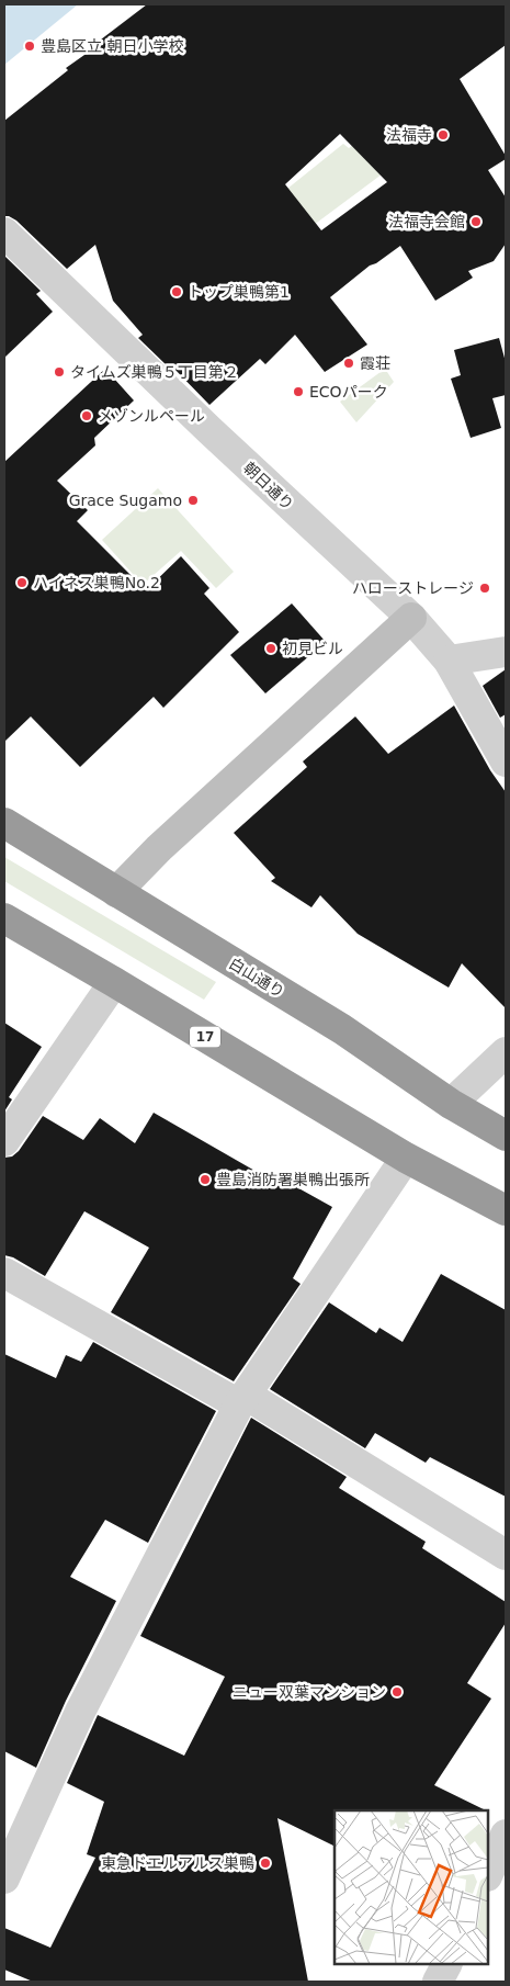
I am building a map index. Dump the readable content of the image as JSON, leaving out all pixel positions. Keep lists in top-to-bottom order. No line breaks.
{"streets":{"highway":["白山通り","17"],"street":["朝日通り"]},"places":["豊島区立 朝日小学校","法福寺","法福寺会館","トップ巣鴨第1","霞荘","タイムズ巣鴨５丁目第２","ECOパーク","メゾンルペール","Grace Sugamo","ハイネス巣鴨No.2","ハローストレージ","初見ビル","豊島消防署巣鴨出張所","ニュー双葉マンション","東急ドエルアルス巣鴨"]}
